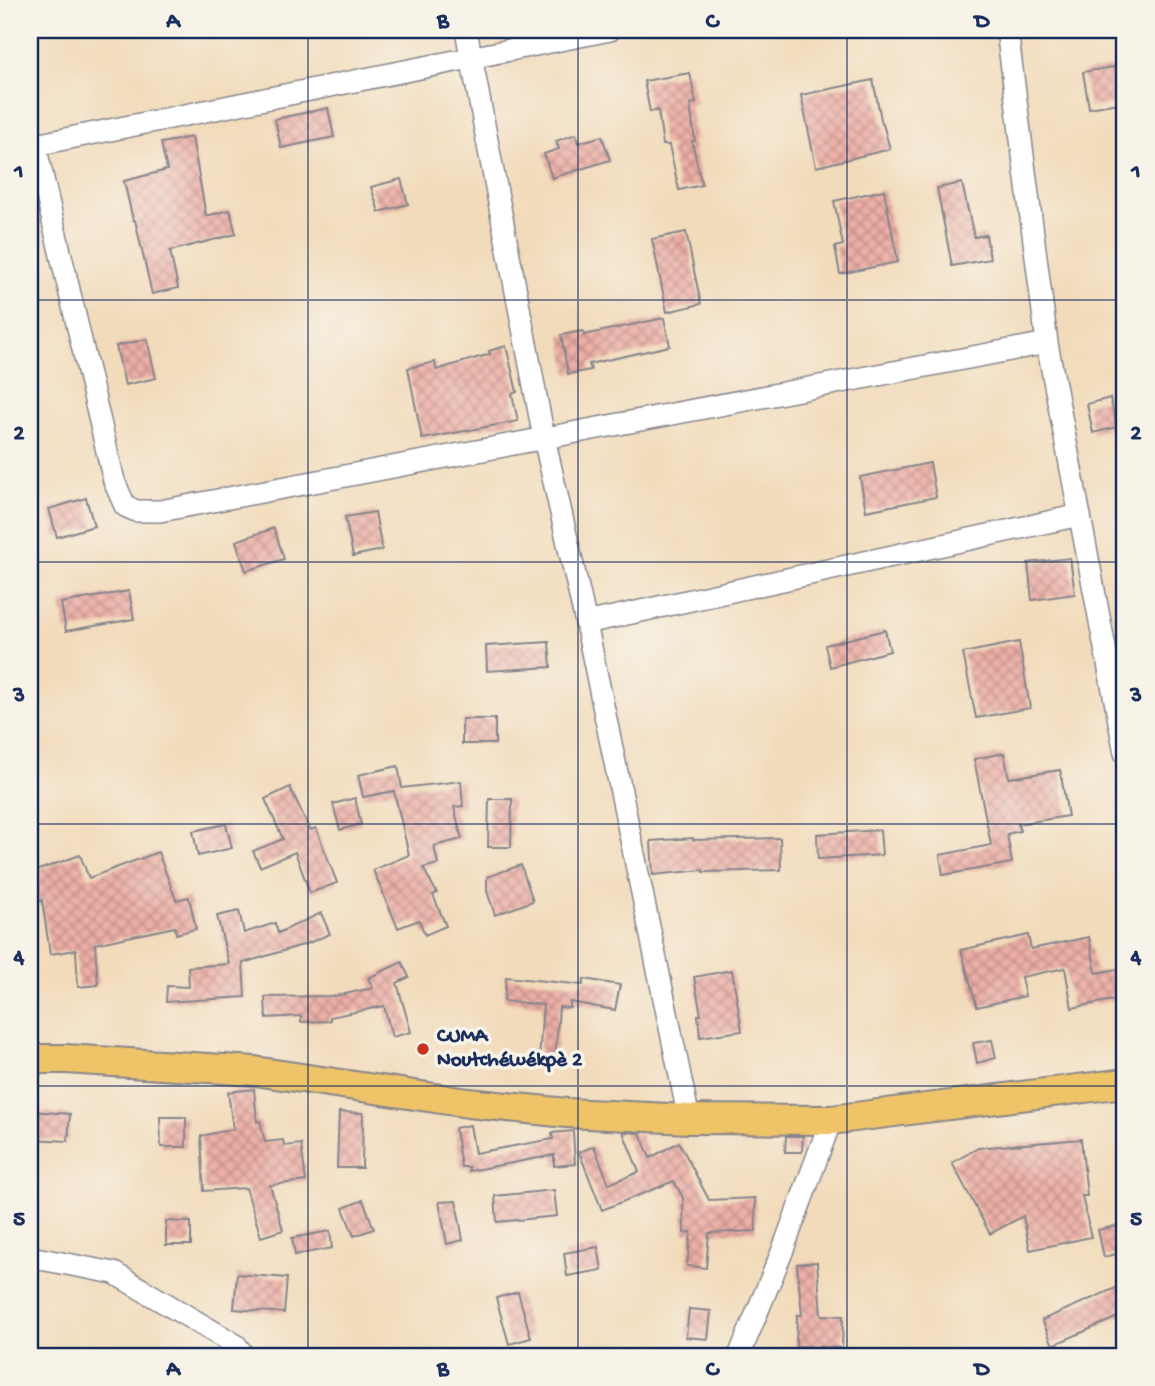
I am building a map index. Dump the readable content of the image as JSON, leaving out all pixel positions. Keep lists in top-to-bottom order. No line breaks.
{"places":["CUMA Noutchéwékpè 2"],"grid":{"columns":["A","B","C","D"],"rows":["1","2","3","4","5"]}}
